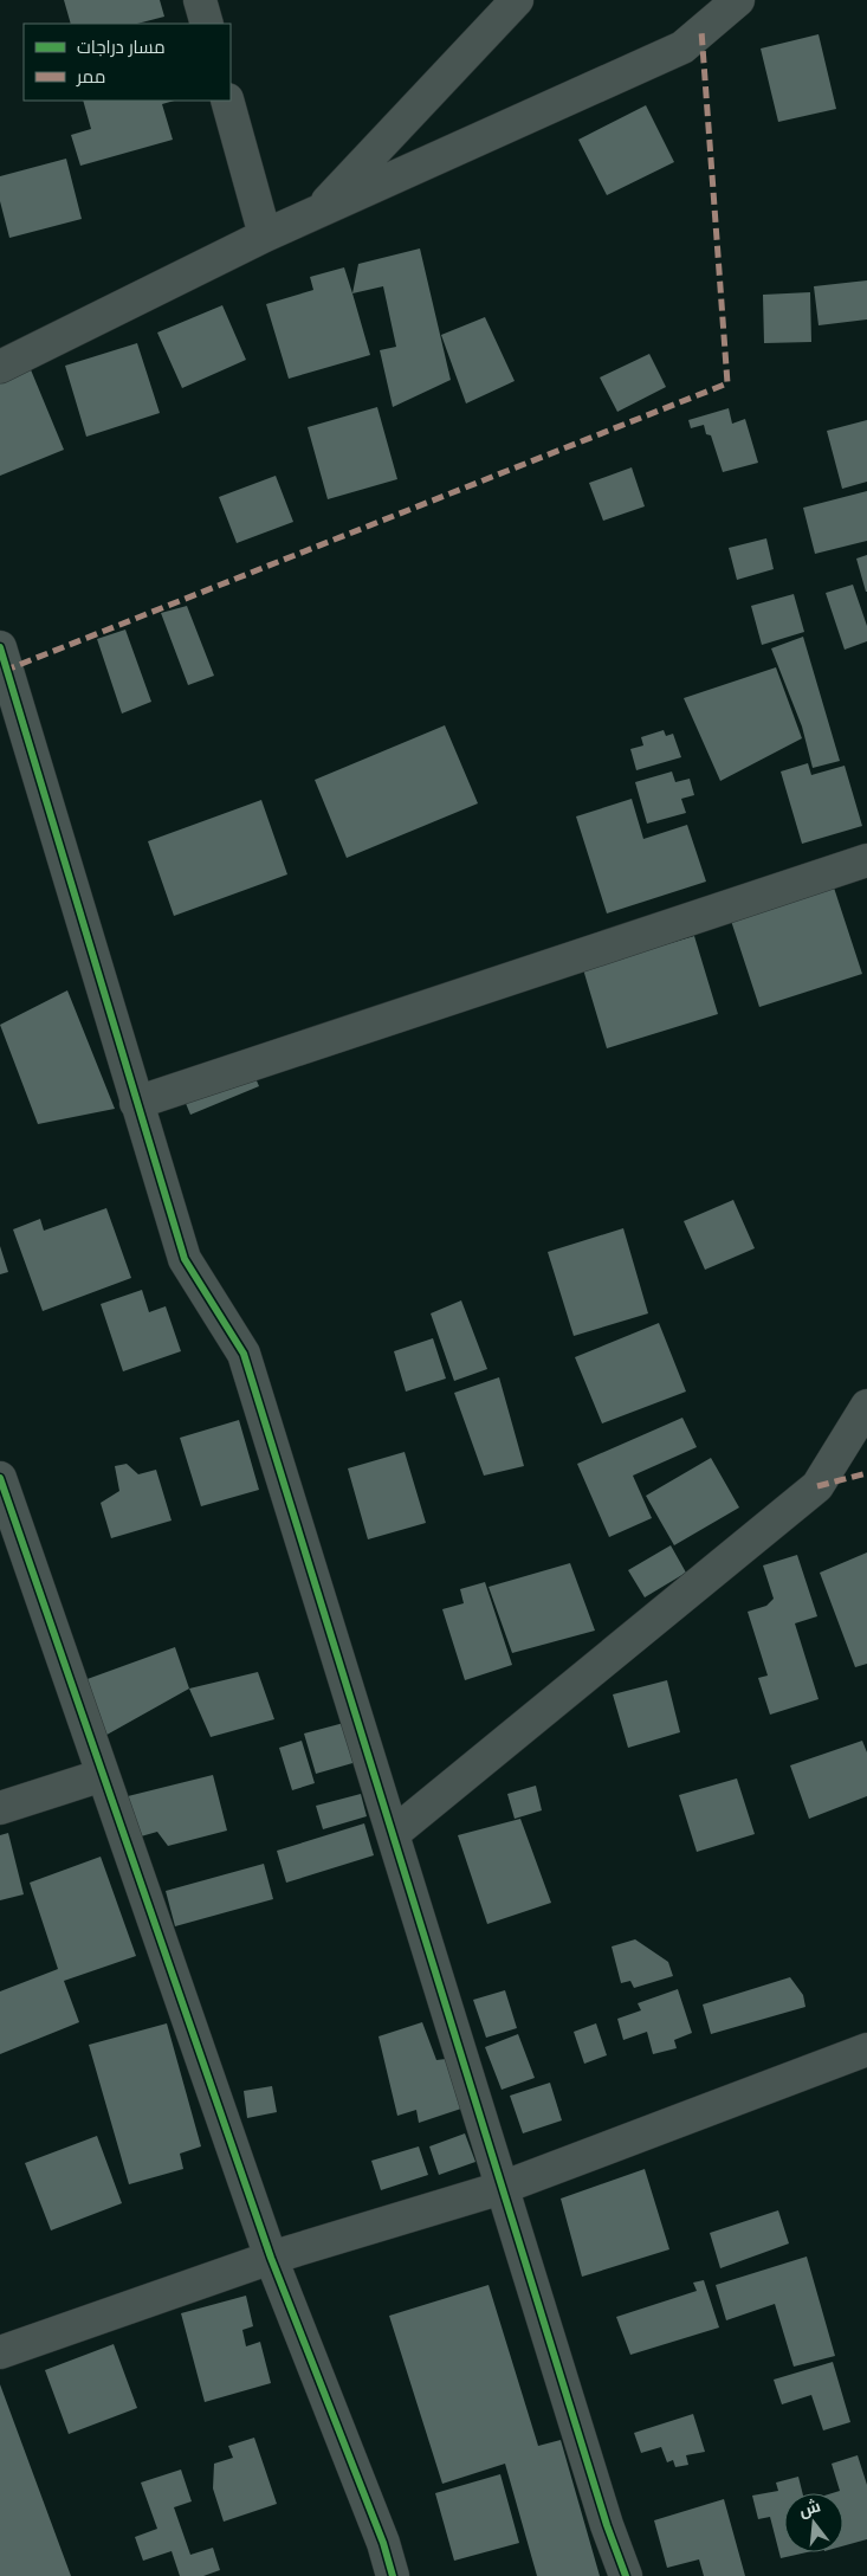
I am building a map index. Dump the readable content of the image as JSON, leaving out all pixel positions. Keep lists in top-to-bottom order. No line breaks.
{"legend":["مسار دراجات","ممر"],"north":"top"}
